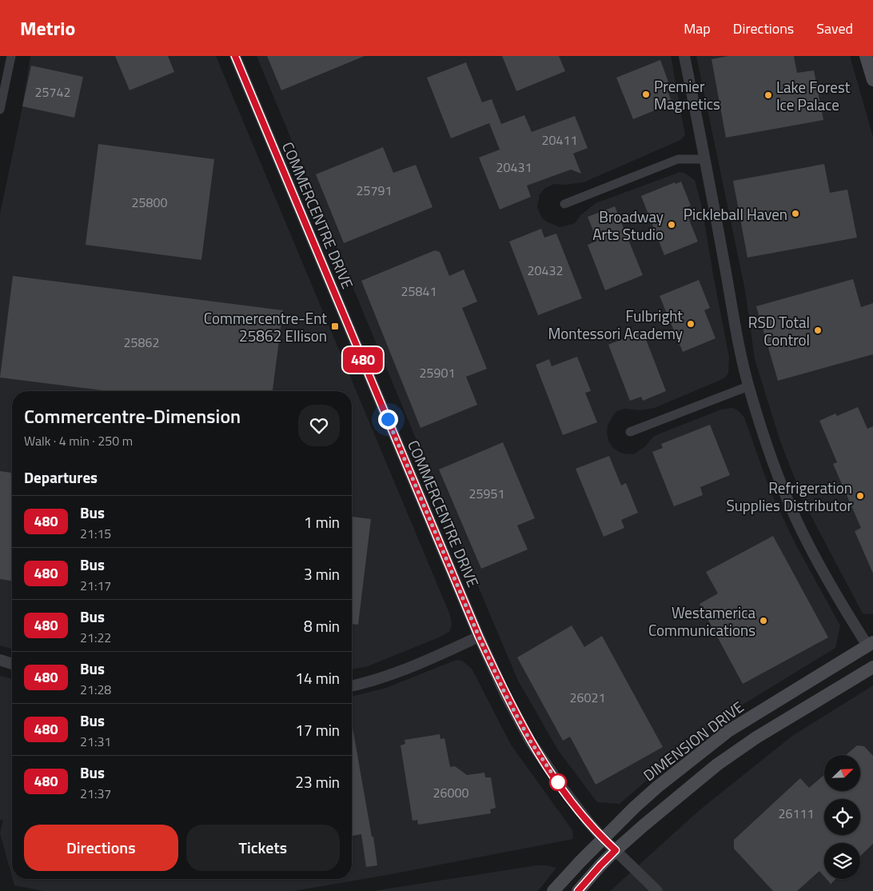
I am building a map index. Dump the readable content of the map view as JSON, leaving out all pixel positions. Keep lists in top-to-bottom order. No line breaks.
{"streets":{"main road":["DIMENSION DRIVE"],"street":["COMMERCENTRE DRIVE"]},"crossings":[["COMMERCENTRE DRIVE","DIMENSION DRIVE"]],"places":{"other":["Premier Magnetics","Lake Forest Ice Palace","Pickleball Haven","Broadway Arts Studio","Fulbright Montessori Academy","RSD Total Control","Refrigeration Supplies Distributor","Westamerica Communications"],"transit":["Commercentre-Ent 25862 Ellison"]},"lines":["bus line 480"],"house_numbers":["25742","20411","20431","25791","25800","20432","25841","25862","25901","25951","26021","26000","26111"],"north":"top right","page":{"header":"Metrio","nav":["Map","Directions","Saved"],"on_map":"480","heading":[["Commercentre-Dimension","Walk · 4 min · 250 m"],"Departures"],"list":[{"mark":"480","name":"Bus","note":"21:15","value":"1 min"},{"mark":"480","name":"Bus","note":"21:17","value":"3 min"},{"mark":"480","name":"Bus","note":"21:22","value":"8 min"},{"mark":"480","name":"Bus","note":"21:28","value":"14 min"},{"mark":"480","name":"Bus","note":"21:31","value":"17 min"},{"mark":"480","name":"Bus","note":"21:37","value":"23 min"}],"buttons":["Directions","Tickets"]}}
